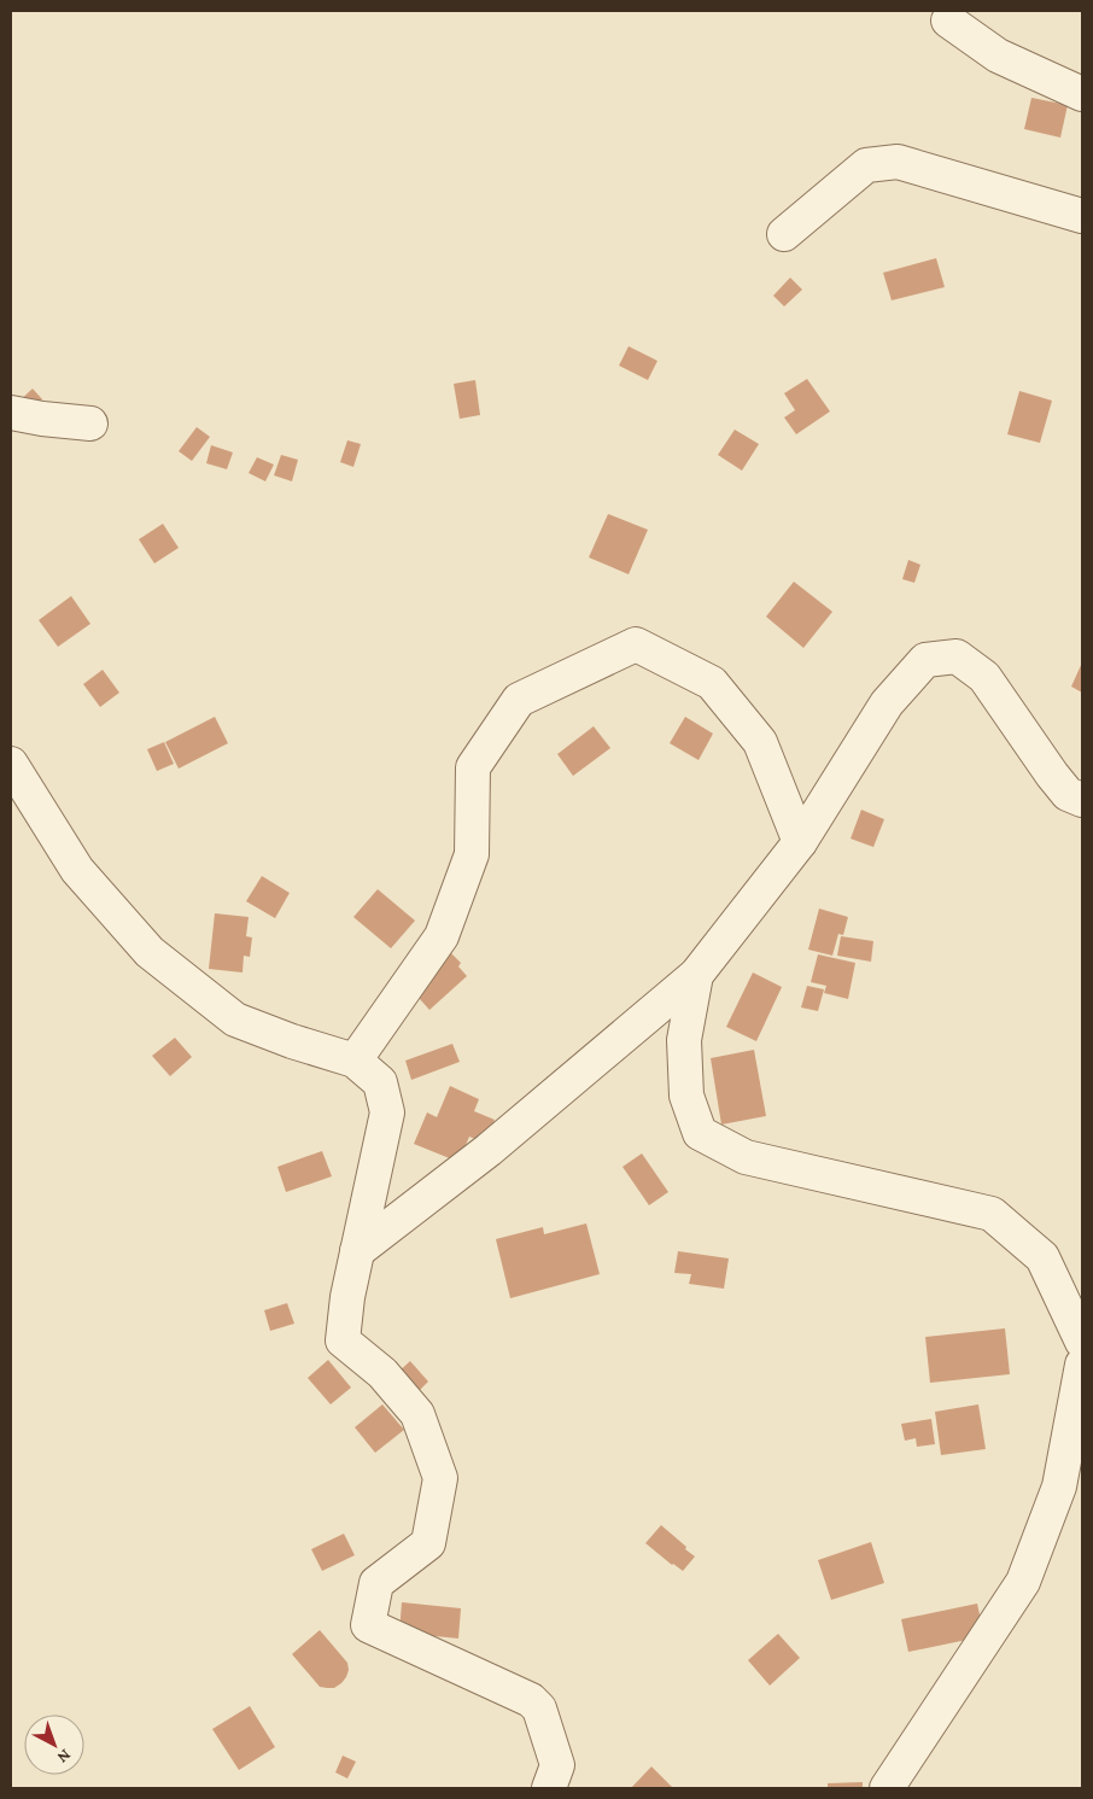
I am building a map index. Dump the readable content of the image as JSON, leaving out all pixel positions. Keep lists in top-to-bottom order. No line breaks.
{"north":"bottom right"}
